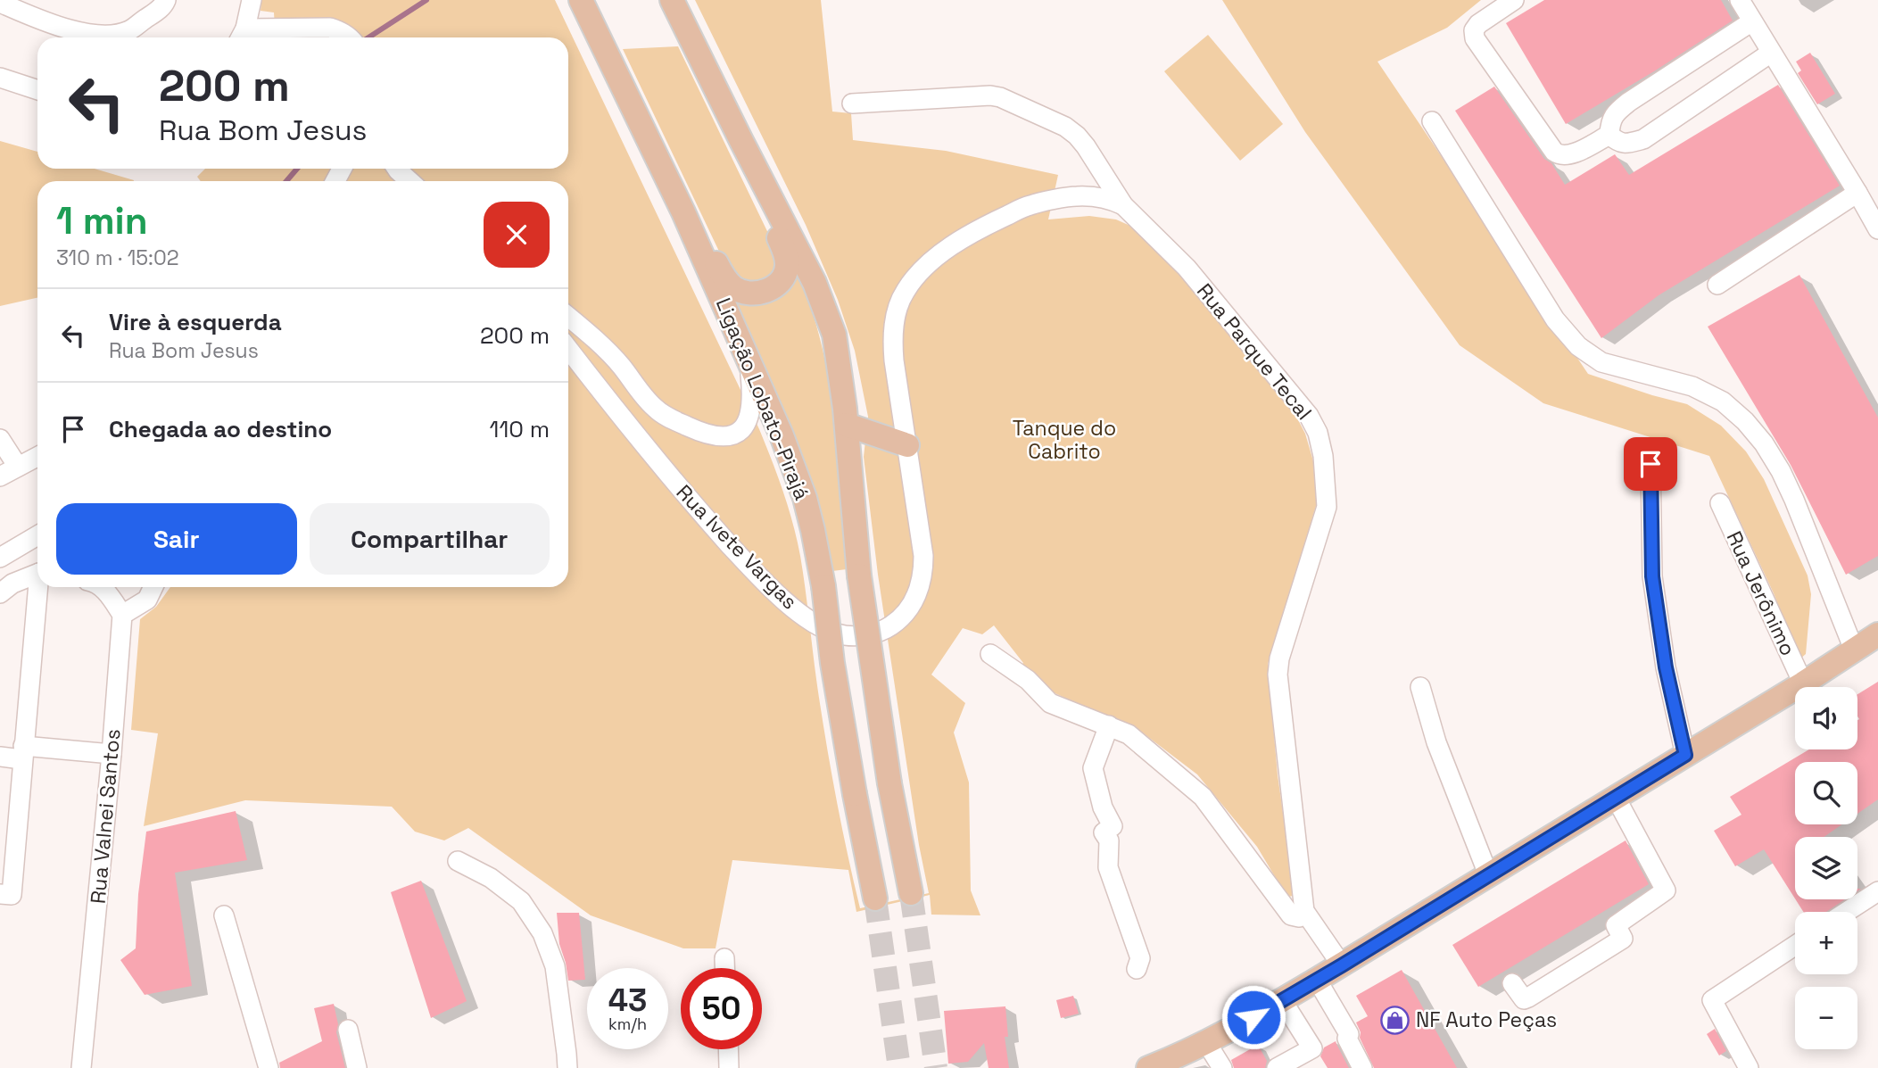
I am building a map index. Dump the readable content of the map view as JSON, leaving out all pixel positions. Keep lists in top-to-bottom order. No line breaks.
{"streets":{"main road":["Ligação Lobato-Pirajá"],"street":["Rua Parque Tecal","Rua Ivete Vargas","Rua Jerônimo","Rua Valnei Santos"]},"crossings":[["Rua Parque Tecal","Rua Ivete Vargas"]],"parks":["Tanque do Cabrito"],"places":{"shop":["NF Auto Peças"]},"page":{"turn":["200 m","Rua Bom Jesus"],"heading":["1 min","310 m · 15:02"],"list":[{"name":"Vire à esquerda","note":"Rua Bom Jesus","value":"200 m"},{"name":"Chegada ao destino","value":"110 m"}],"buttons":["Sair","Compartilhar"],"map_buttons":["+","−"],"speed":"43 km/h","limit":"50"}}
